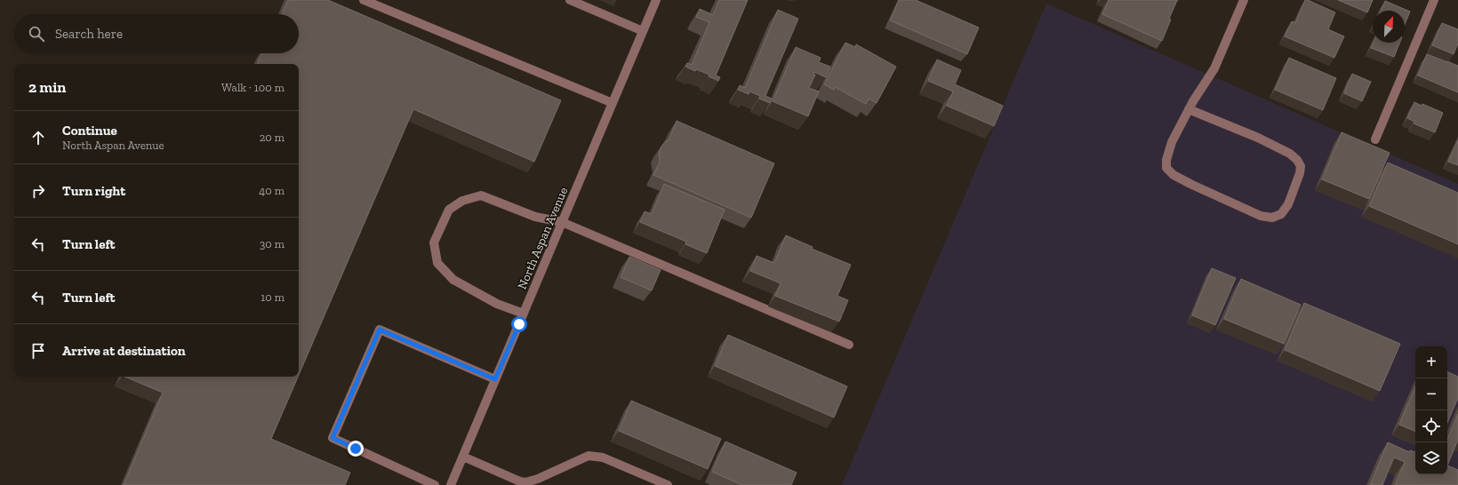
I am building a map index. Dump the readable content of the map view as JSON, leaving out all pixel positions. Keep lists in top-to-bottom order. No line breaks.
{"streets":{"street":["North Aspan Avenue"]},"north":"top right","page":{"search":"Search here","heading":["2 min","Walk · 100 m"],"list":[["Continue","North Aspan Avenue","20 m"],["Turn right","40 m"],["Turn left","30 m"],["Turn left","10 m"],"Arrive at destination"],"map_buttons":["+","−"]}}
